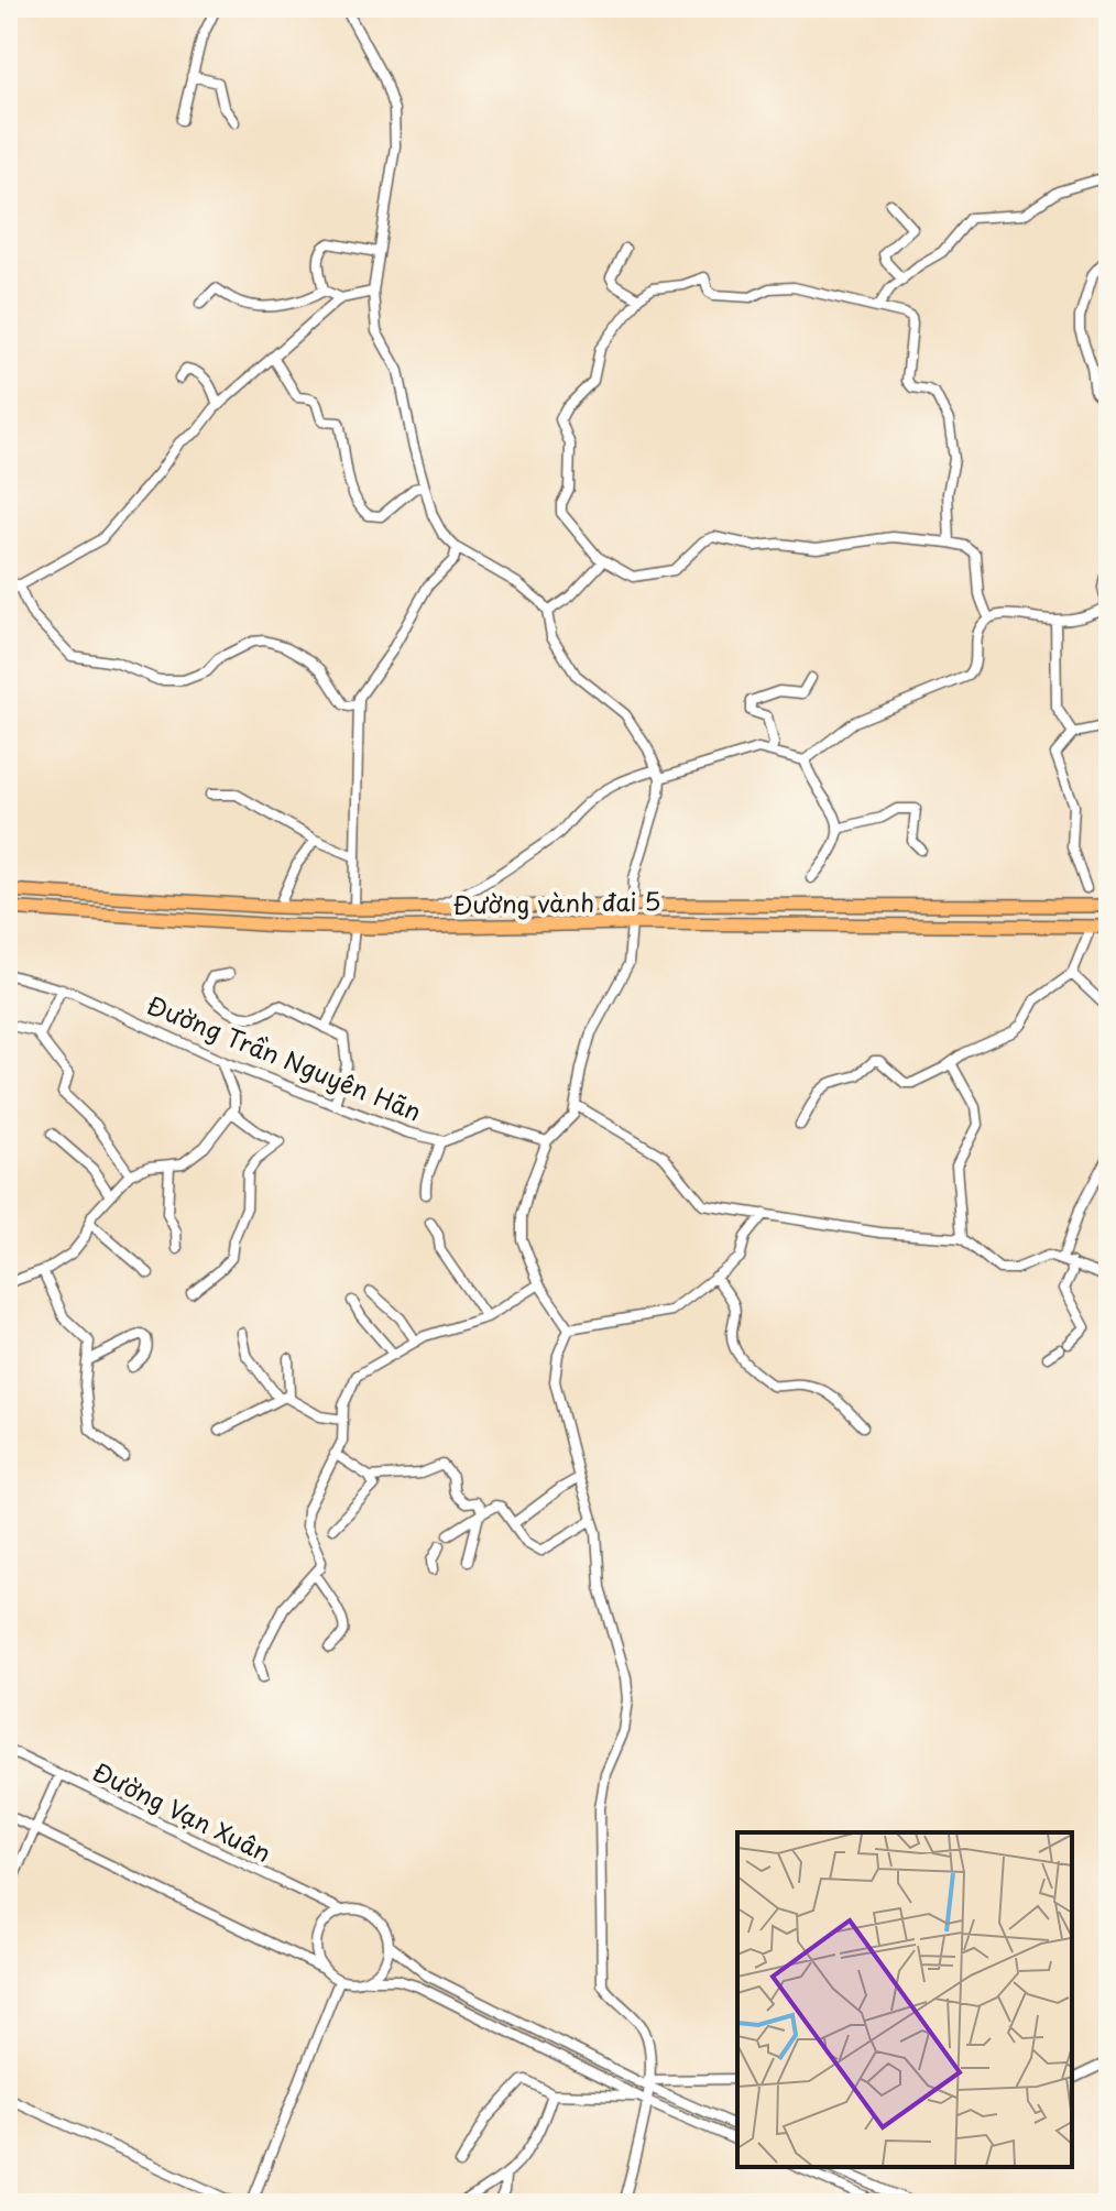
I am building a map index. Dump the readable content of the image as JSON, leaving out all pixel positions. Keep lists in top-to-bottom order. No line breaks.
{"streets":{"main road":["Đường vành đai 5"],"street":["Đường Trần Nguyên Hãn","Đường Vạn Xuân"]}}
